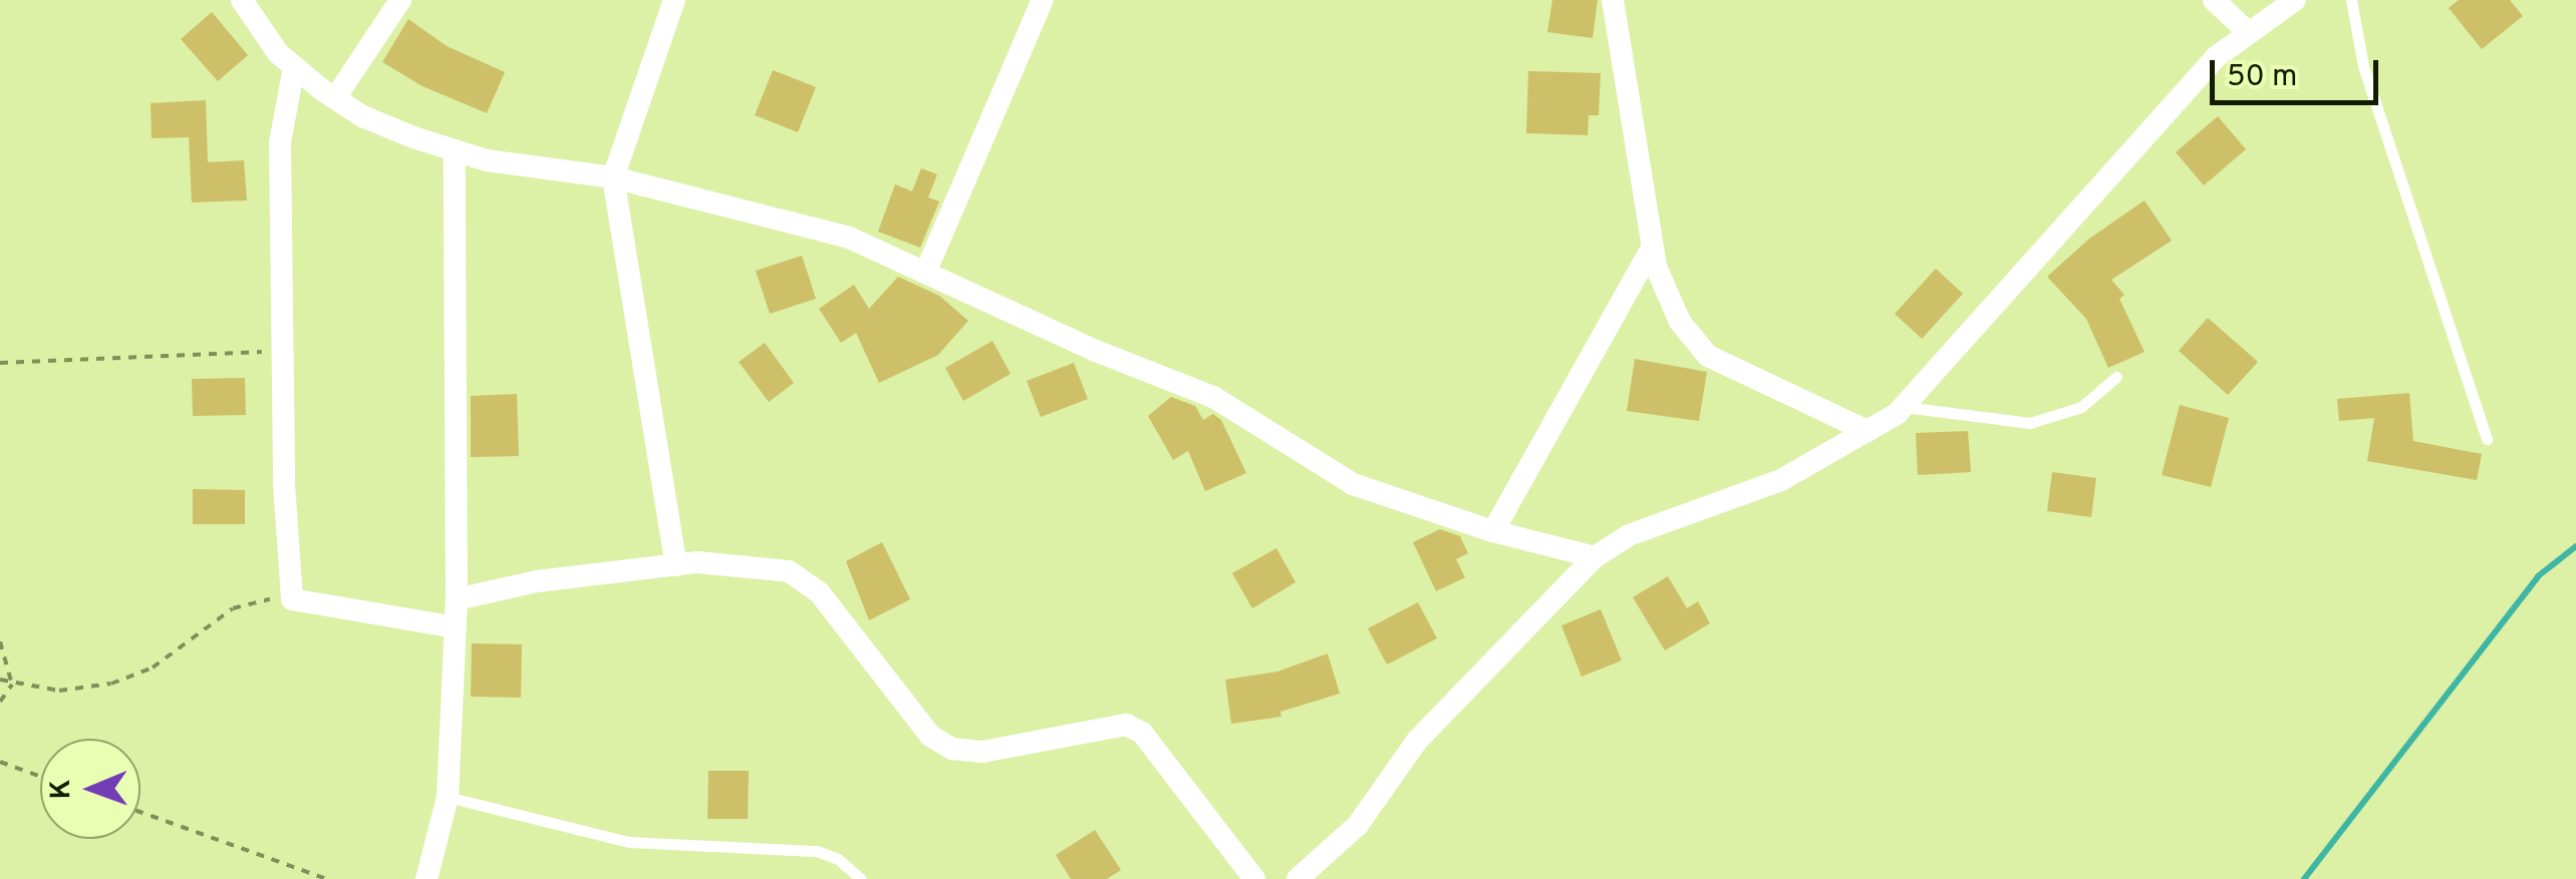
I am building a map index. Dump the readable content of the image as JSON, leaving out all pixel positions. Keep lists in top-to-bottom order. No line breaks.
{"scale_bar":"50 m","north":"left"}
